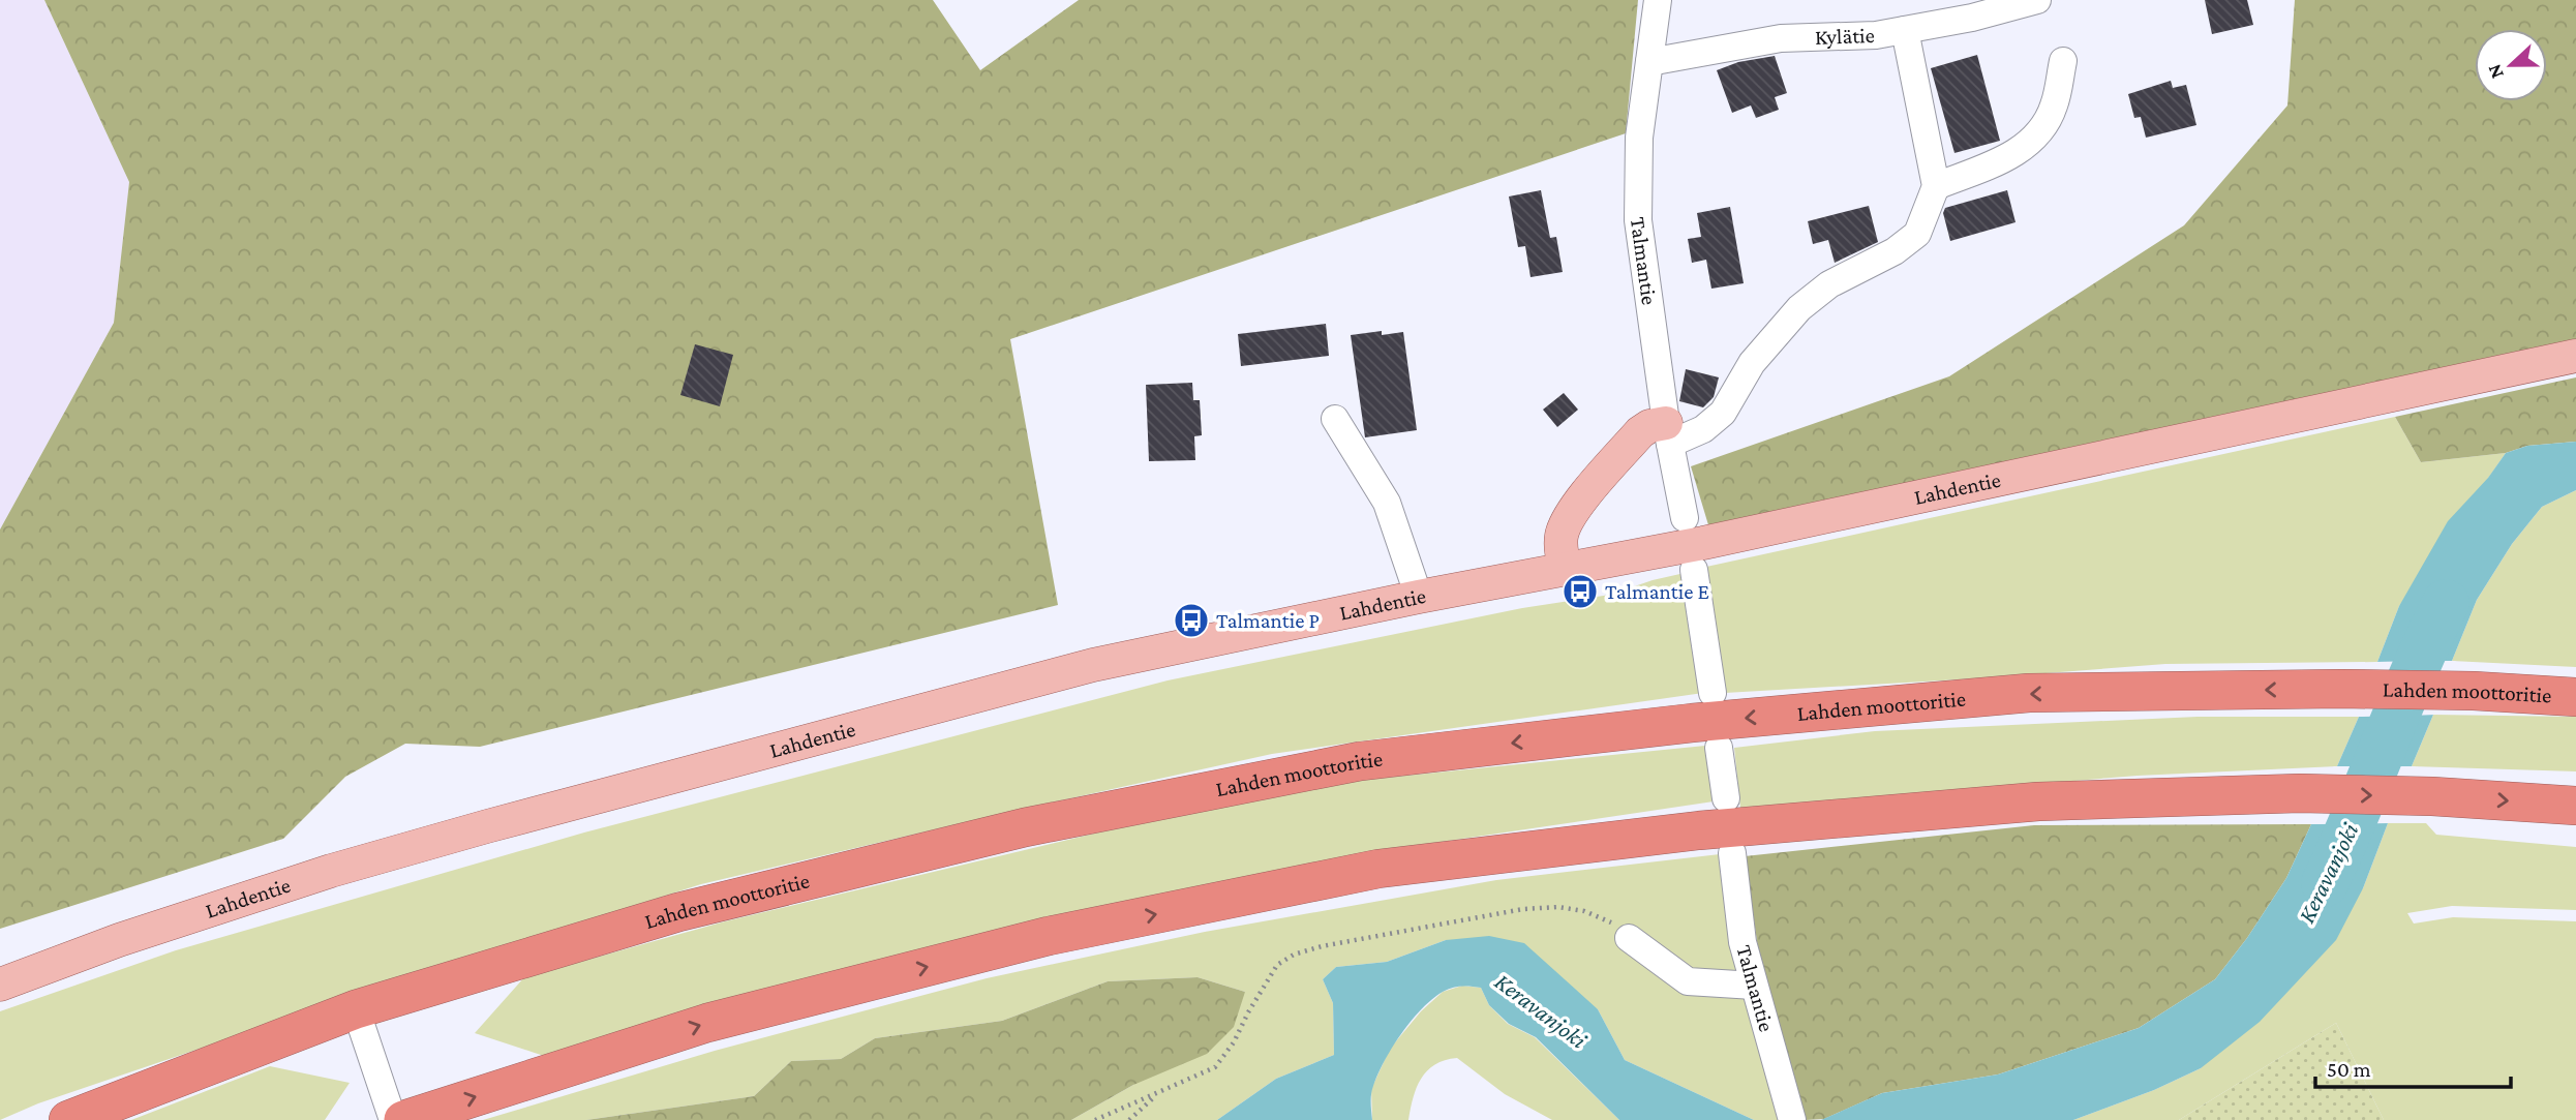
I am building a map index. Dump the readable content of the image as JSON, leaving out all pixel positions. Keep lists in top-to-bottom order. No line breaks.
{"streets":{"highway":["Lahden moottoritie"],"main road":["Lahdentie"],"street":["Kylätie","Talmantie"]},"crossings":[["Kylätie","Talmantie"]],"water":["Keravanjoki"],"places":{"bus stop":["Talmantie E","Talmantie P"]},"scale_bar":"50 m","north":"left"}
